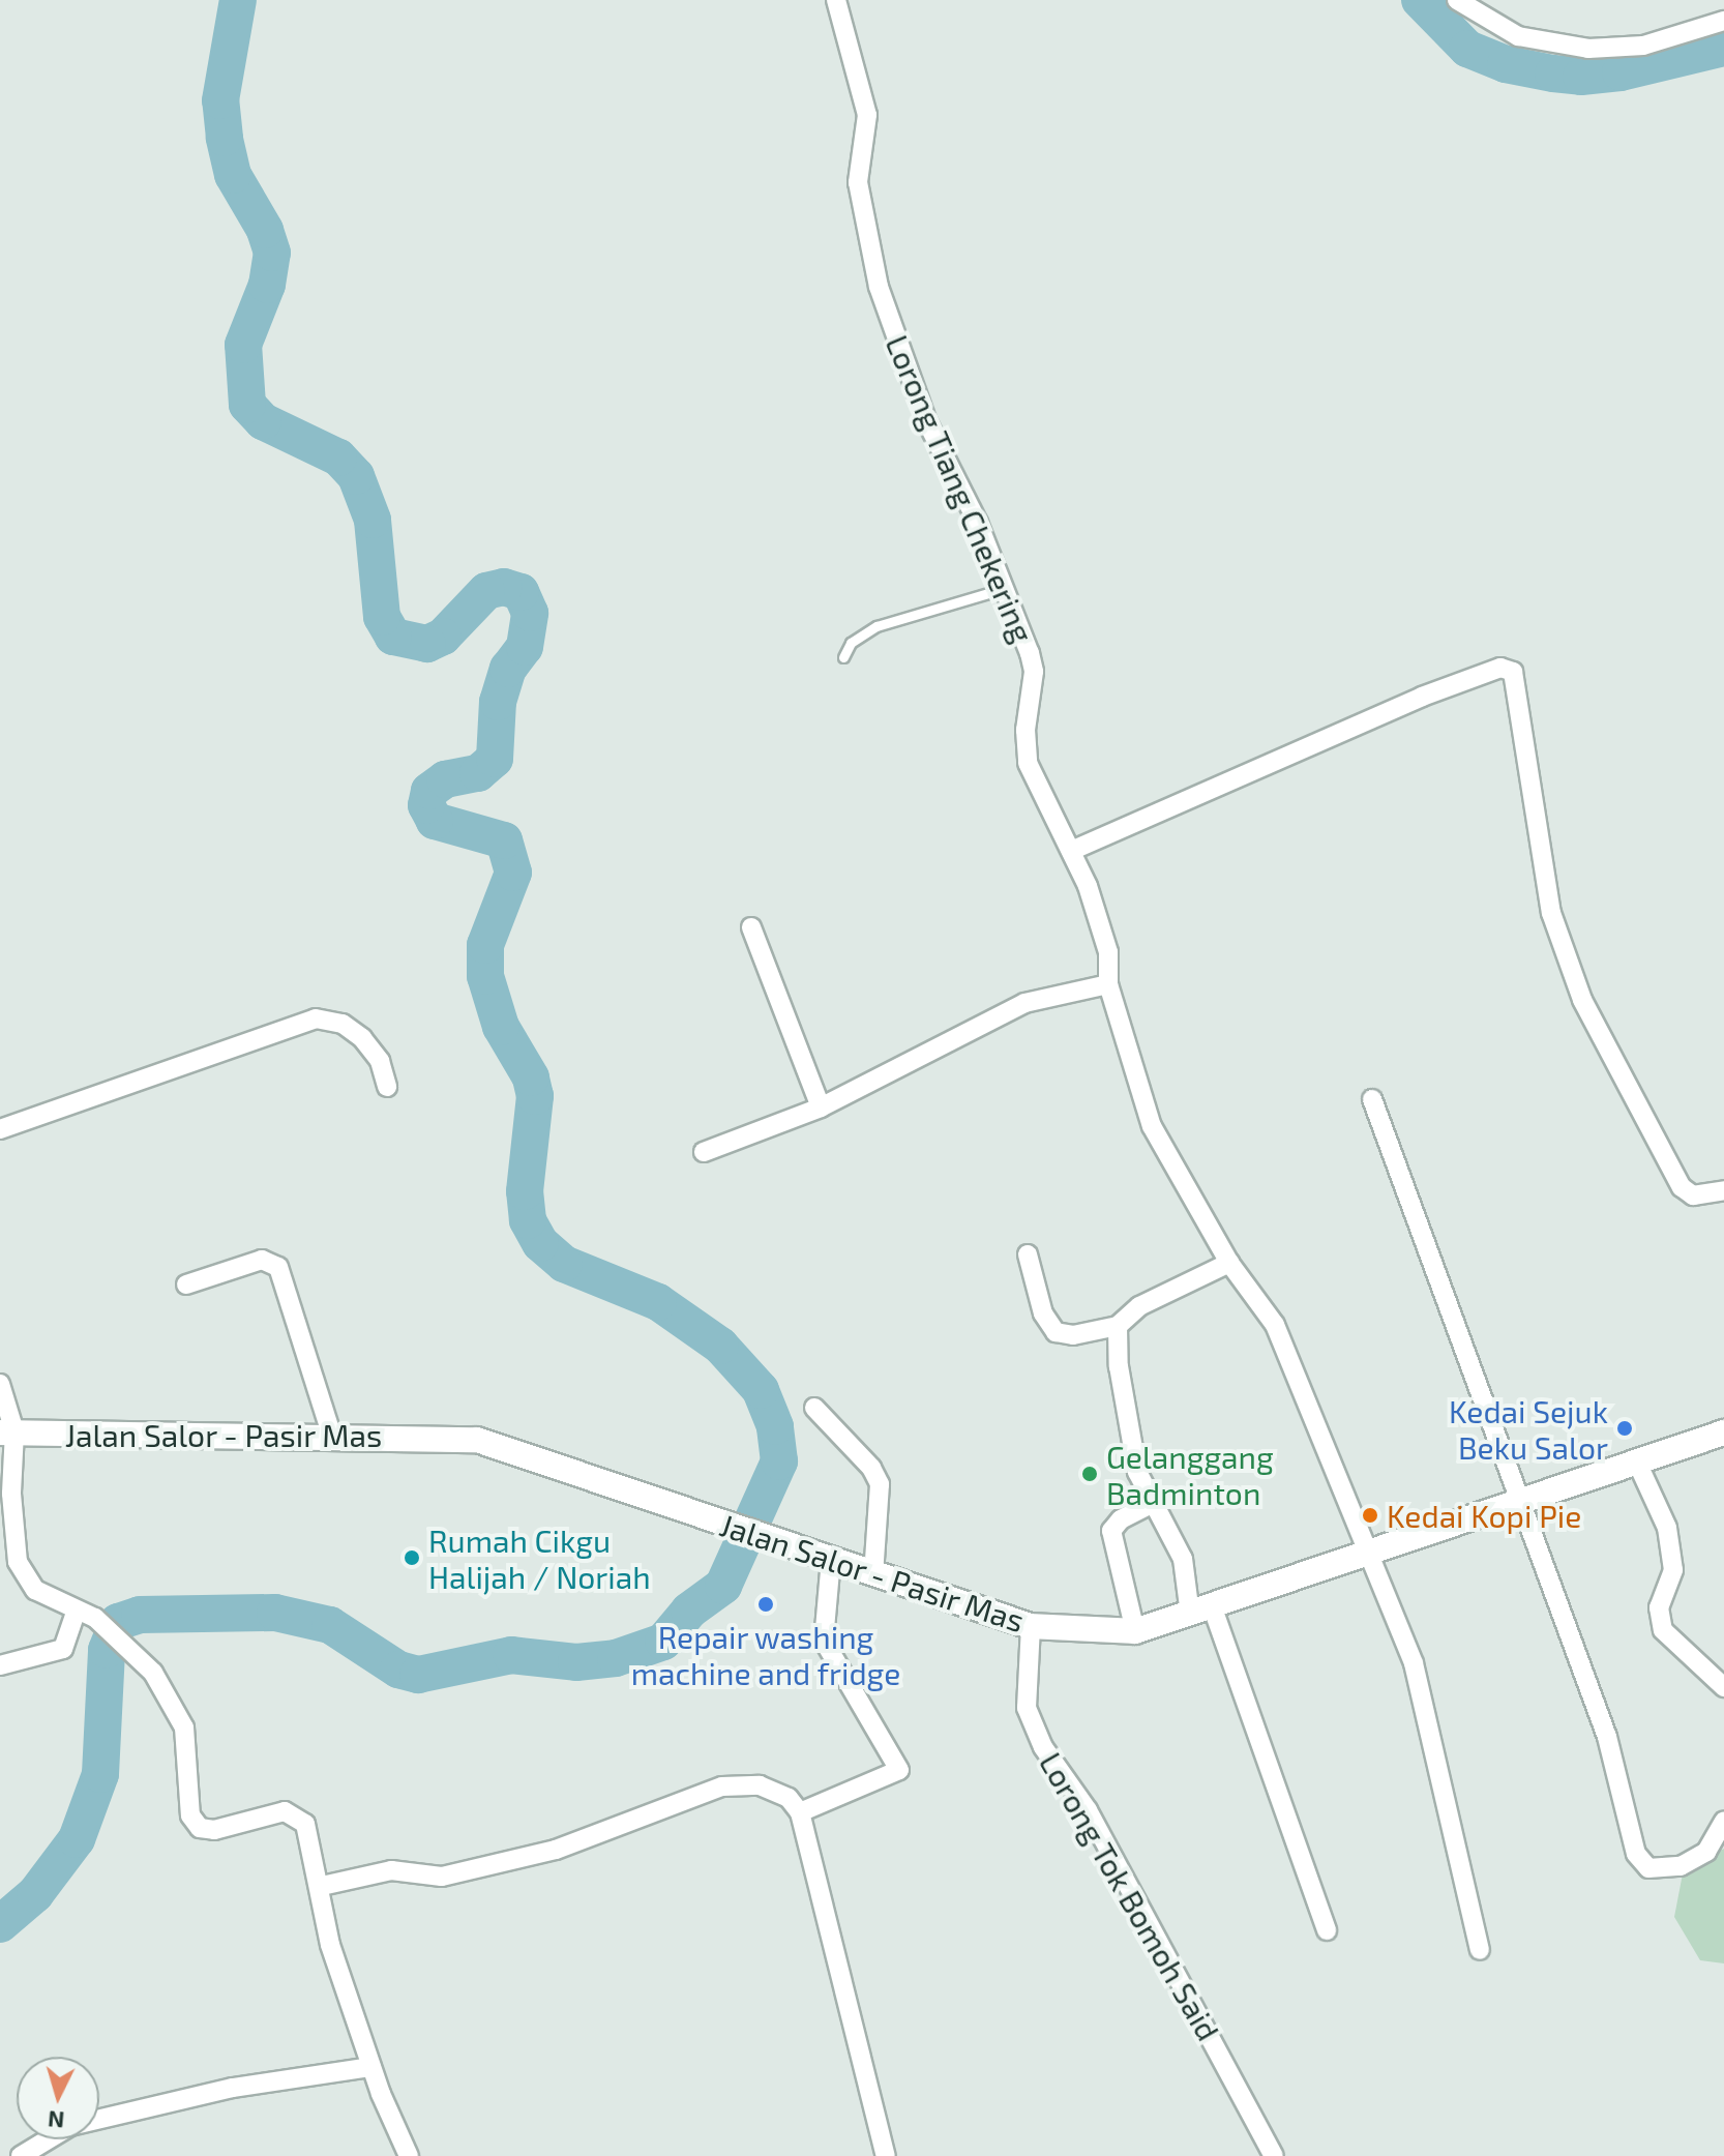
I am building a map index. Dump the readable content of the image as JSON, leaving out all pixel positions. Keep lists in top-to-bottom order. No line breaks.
{"streets":{"main road":["Jalan Salor - Pasir Mas"],"street":["Lorong Tiang Chekering","Lorong Tok Bomoh Said"]},"crossings":[["Lorong Tiang Chekering","Jalan Salor - Pasir Mas"],["Jalan Salor - Pasir Mas","Lorong Tok Bomoh Said"]],"places":["Kedai Sejuk Beku Salor","Gelanggang Badminton","Kedai Kopi Pie","Rumah Cikgu Halijah / Noriah","Repair washing machine and fridge"],"north":"bottom"}
